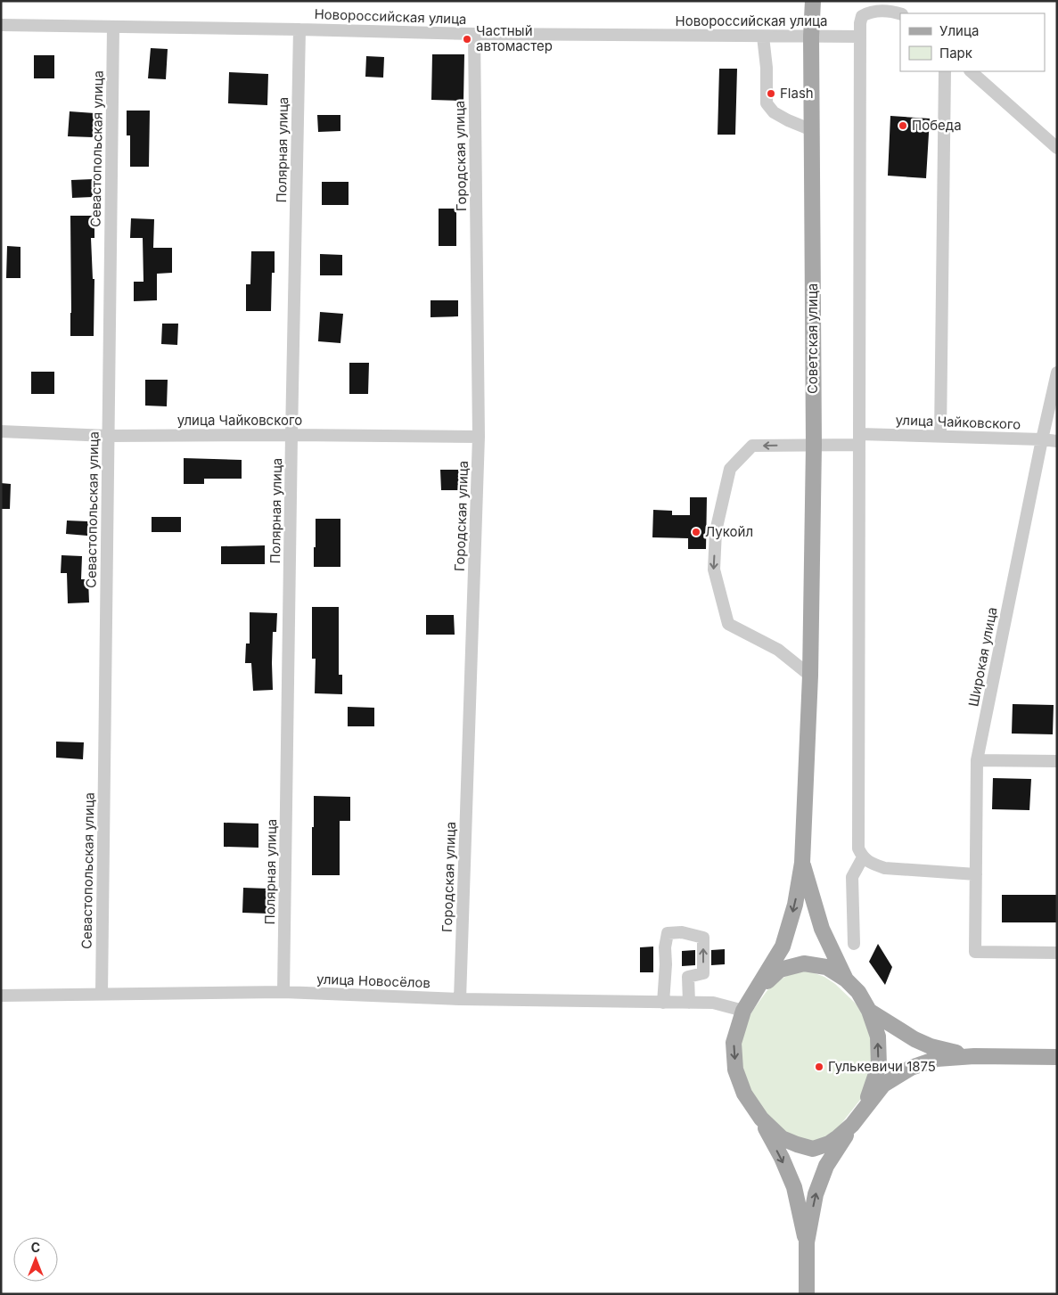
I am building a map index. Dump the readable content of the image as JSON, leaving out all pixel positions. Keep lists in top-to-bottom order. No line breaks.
{"streets":{"main road":["Советская улица"],"street":["Новороссийская улица","Севастопольская улица","Полярная улица","Городская улица","улица Чайковского","Широкая улица","улица Новосёлов"]},"crossings":[["Новороссийская улица","Севастопольская улица"],["Новороссийская улица","Полярная улица"],["Новороссийская улица","Городская улица"],["Новороссийская улица","Советская улица"],["Севастопольская улица","улица Чайковского"],["Севастопольская улица","улица Новосёлов"],["Полярная улица","улица Чайковского"],["Полярная улица","улица Новосёлов"],["Городская улица","улица Чайковского"],["Городская улица","улица Новосёлов"],["Советская улица","улица Чайковского"],["улица Чайковского","Широкая улица"]],"places":["Частный автомастер","Flash","Победа","Лукойл","Гулькевичи 1875"],"legend":["Улица","Парк"],"north":"top"}
